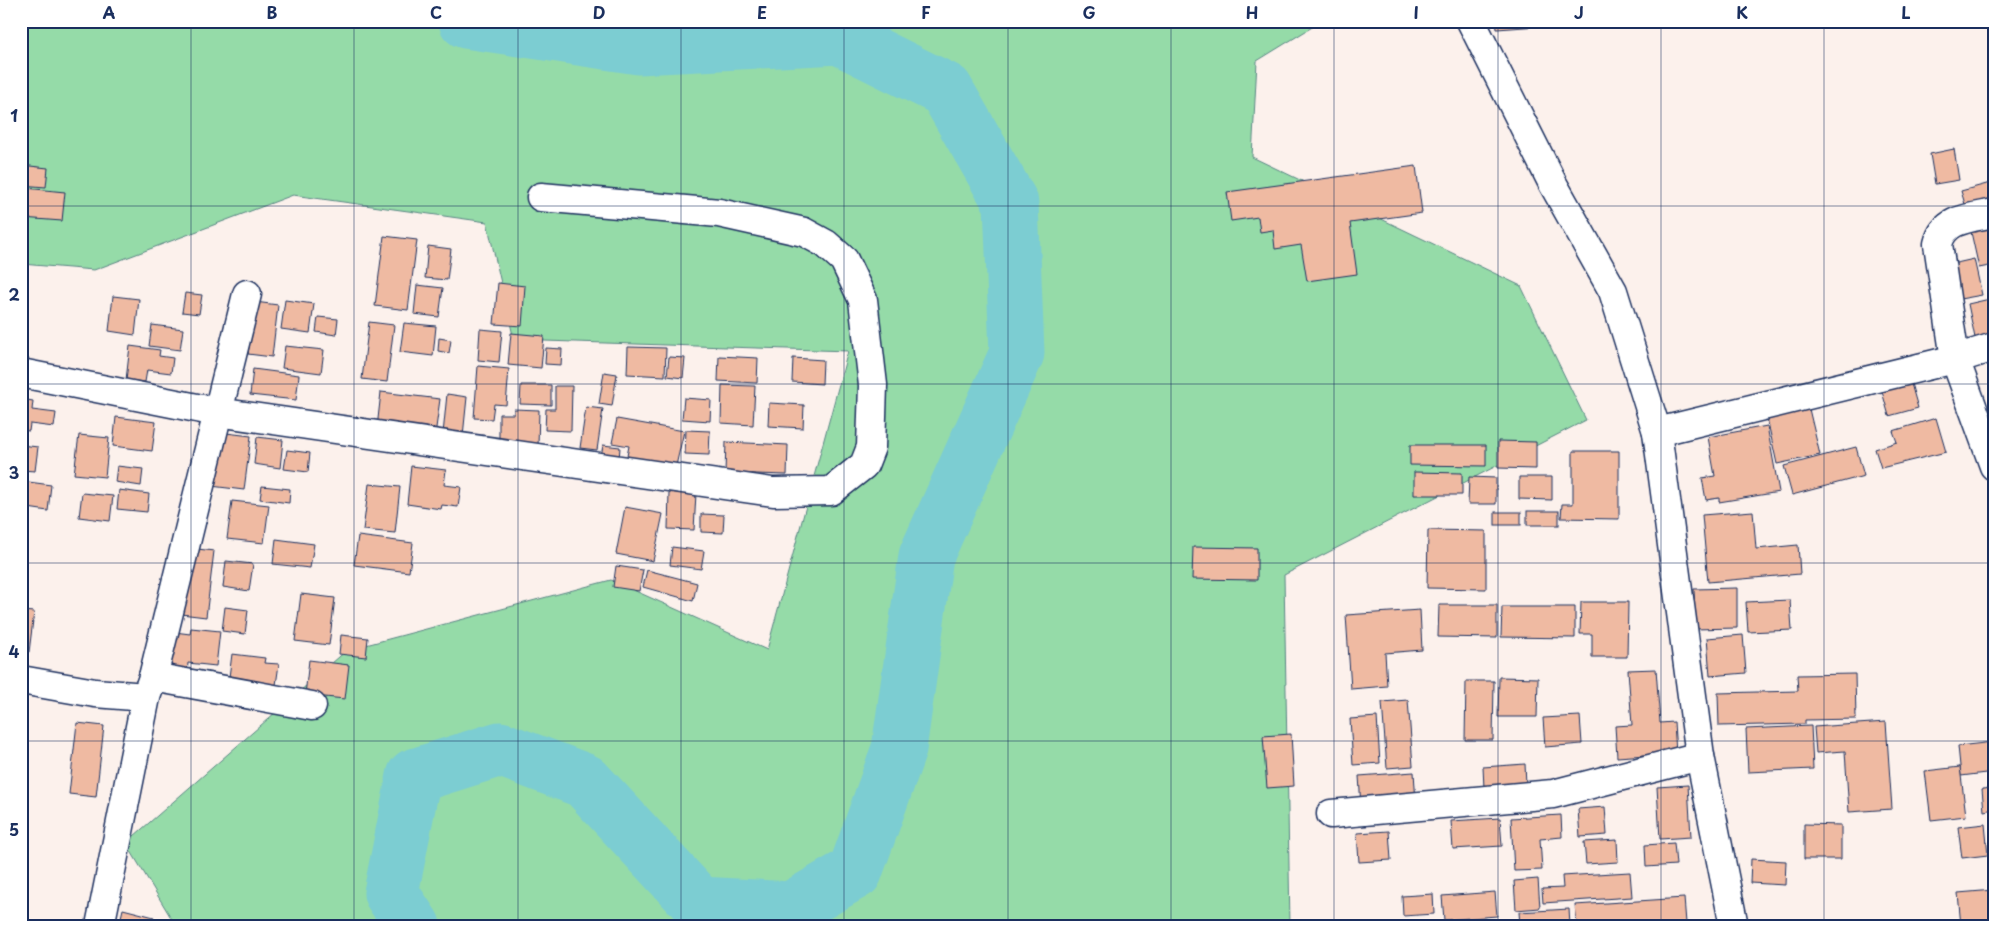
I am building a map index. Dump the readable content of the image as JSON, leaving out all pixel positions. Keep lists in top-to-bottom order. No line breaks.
{"grid":{"columns":["A","B","C","D","E","F","G","H","I","J","K","L"],"rows":["1","2","3","4","5"]}}
